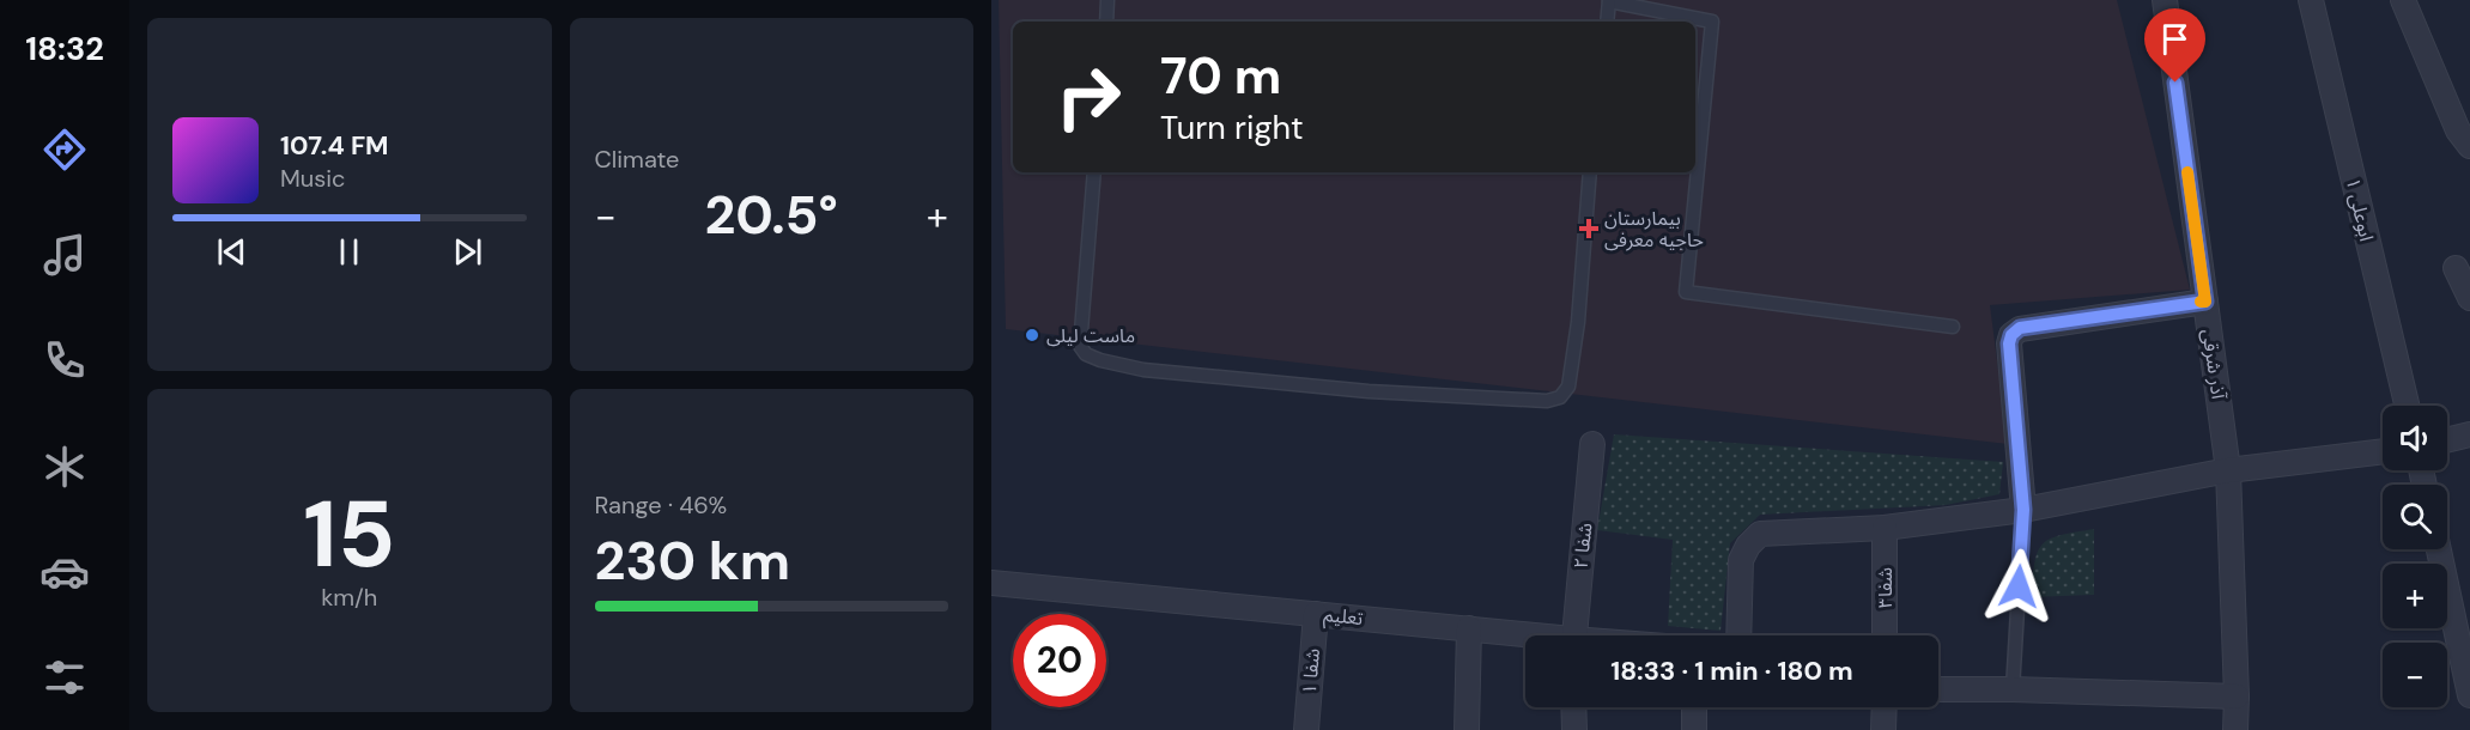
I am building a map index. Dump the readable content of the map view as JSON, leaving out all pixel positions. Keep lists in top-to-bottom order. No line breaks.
{"streets":{"street":["ابوعلی ۱","آذر شرقی","شفا ۲","شفا۳","تعلیم","شفا ۱"]},"crossings":[["تعلیم","شفا ۱"]],"places":{"health":["بیمارستان حاجیه معرفی"],"other":["ماست لیلی"]},"page":{"tabs":"18:32","tile":["Climate",["15","km/h"],["Range · 46%","230 km"]],"turn":["70 m","Turn right"],"song":["107.4 FM","Music"],"heat":["−","20.5°","+"],"map_buttons":["+","−"],"limit":"20","trip":"18:33 · 1 min · 180 m"}}
